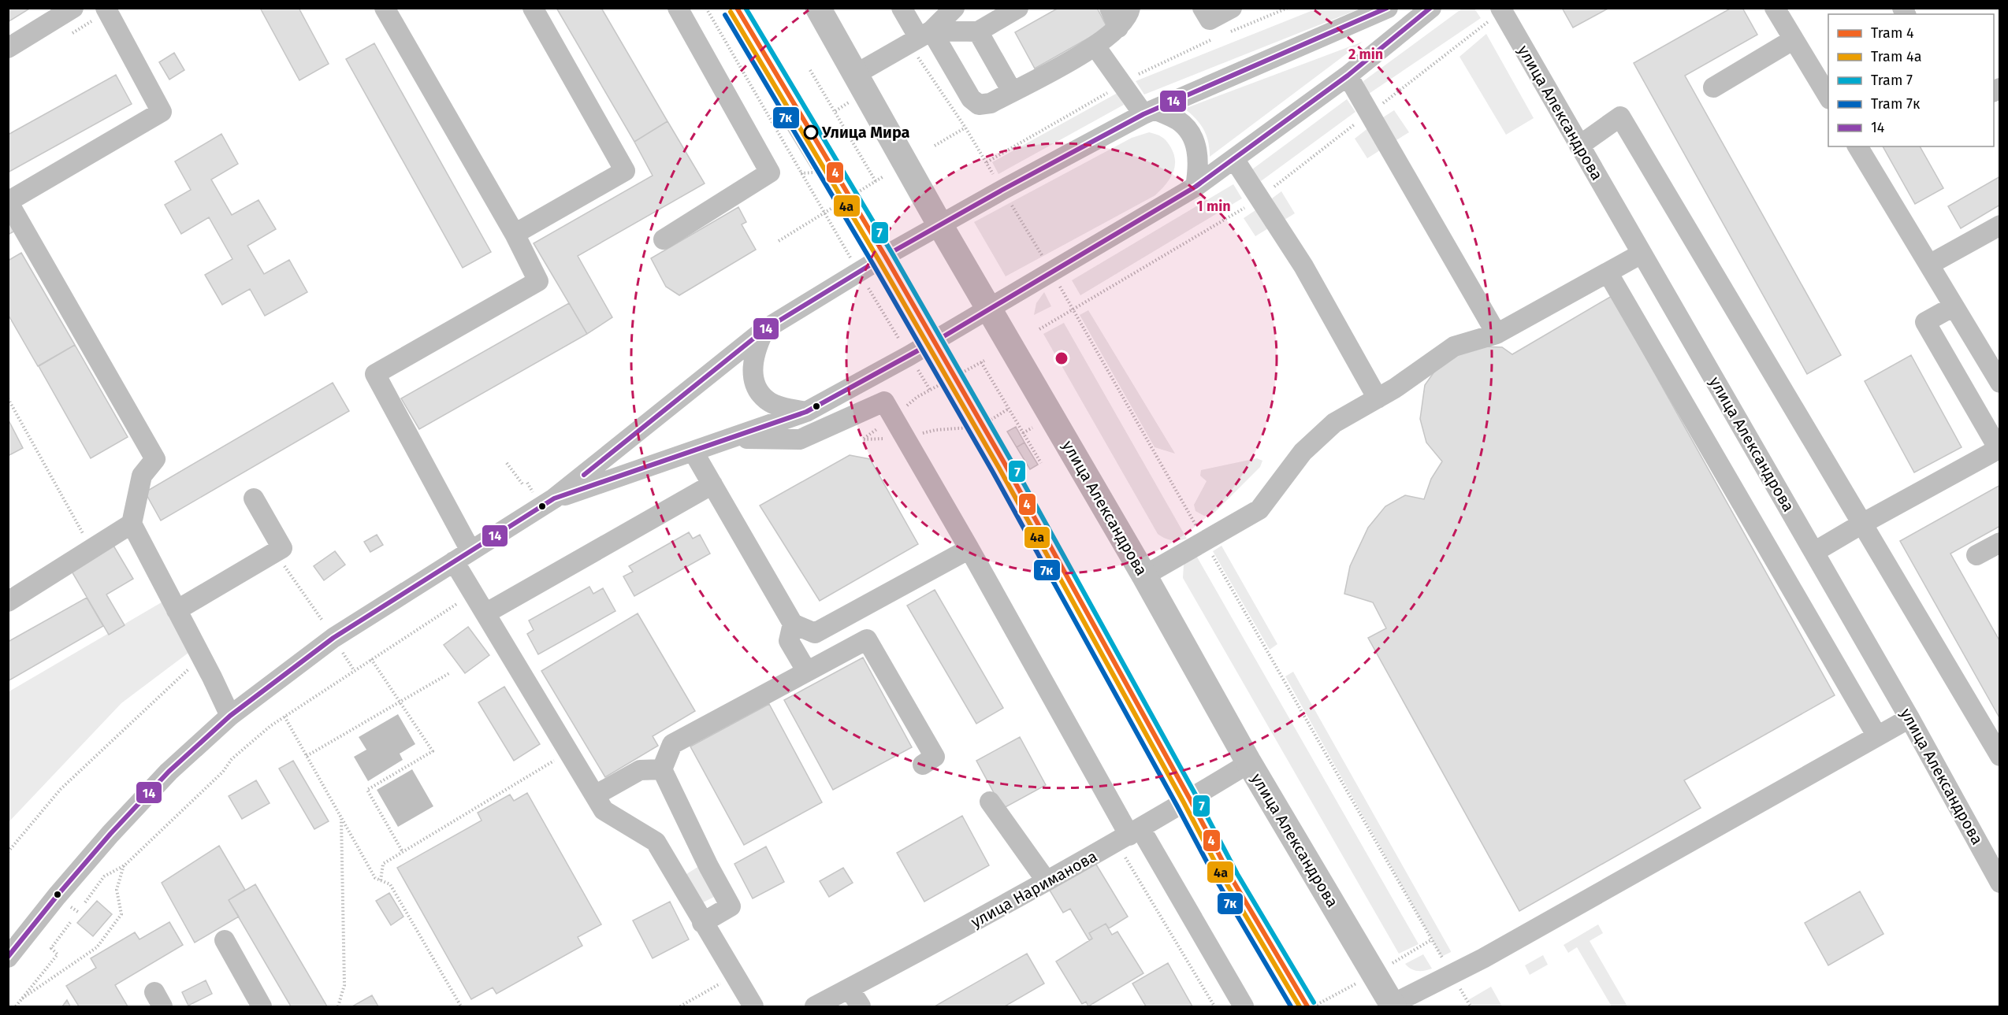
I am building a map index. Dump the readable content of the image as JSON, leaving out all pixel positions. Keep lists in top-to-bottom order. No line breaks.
{"streets":{"main road":["улица Александрова"],"street":["улица Нариманова"]},"crossings":[["улица Александрова","улица Нариманова"]],"places":["Улица Мира"],"lines":["tram line 4","tram line 7","transit line 14","tram line 4а","tram line 7к"],"legend":["Tram 4","Tram 4а","Tram 7","Tram 7к","14"],"rings":["2 min","1 min"]}
